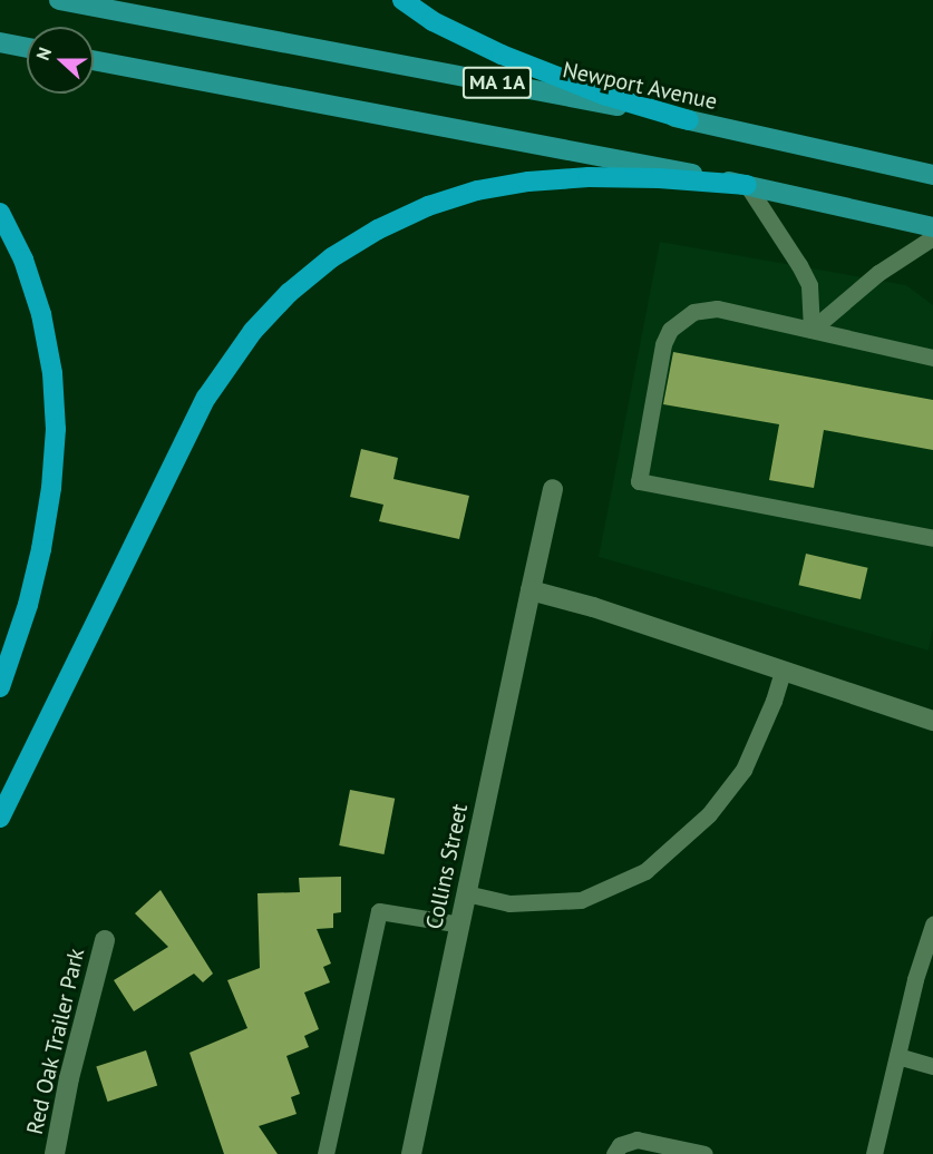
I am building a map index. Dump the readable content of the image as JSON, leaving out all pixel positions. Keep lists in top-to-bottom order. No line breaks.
{"streets":{"main road":["MA 1A","Newport Avenue"],"street":["Collins Street","Red Oak Trailer Park"]},"north":"left"}
